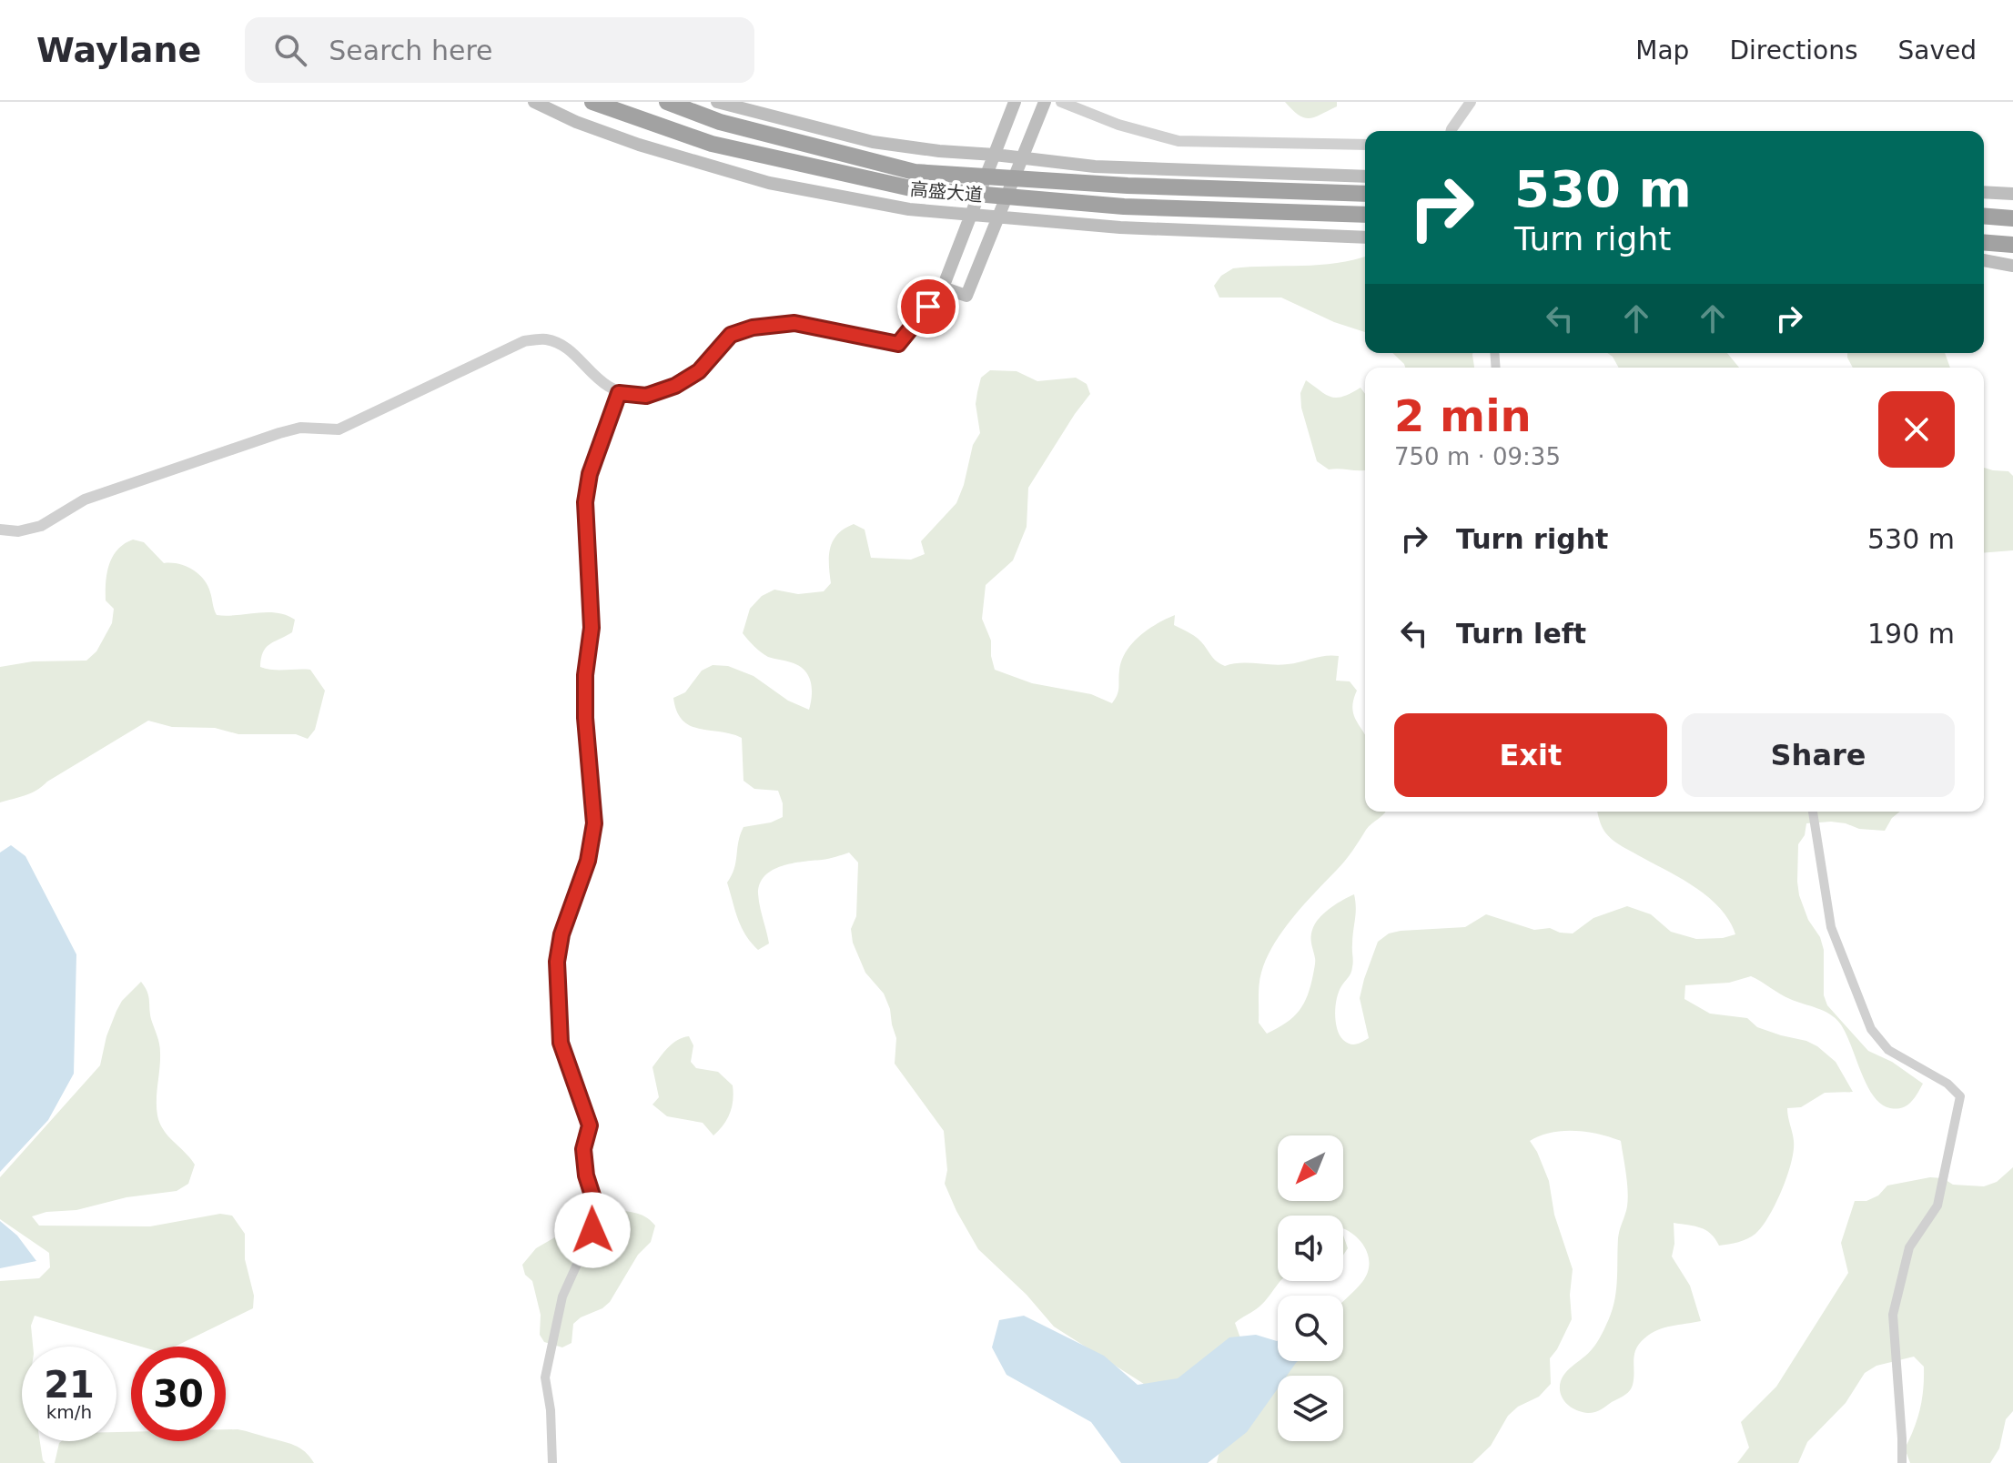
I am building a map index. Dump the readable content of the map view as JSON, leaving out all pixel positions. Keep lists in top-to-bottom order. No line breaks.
{"streets":{"highway":["高盛大道"]},"north":"bottom left","page":{"header":"Waylane","search":"Search here","nav":["Map","Directions","Saved"],"turn":["530 m","Turn right"],"heading":["2 min","750 m · 09:35"],"list":[{"name":"Turn right","value":"530 m"},{"name":"Turn left","value":"190 m"}],"buttons":["Exit","Share"],"speed":"21 km/h","limit":"30"}}
